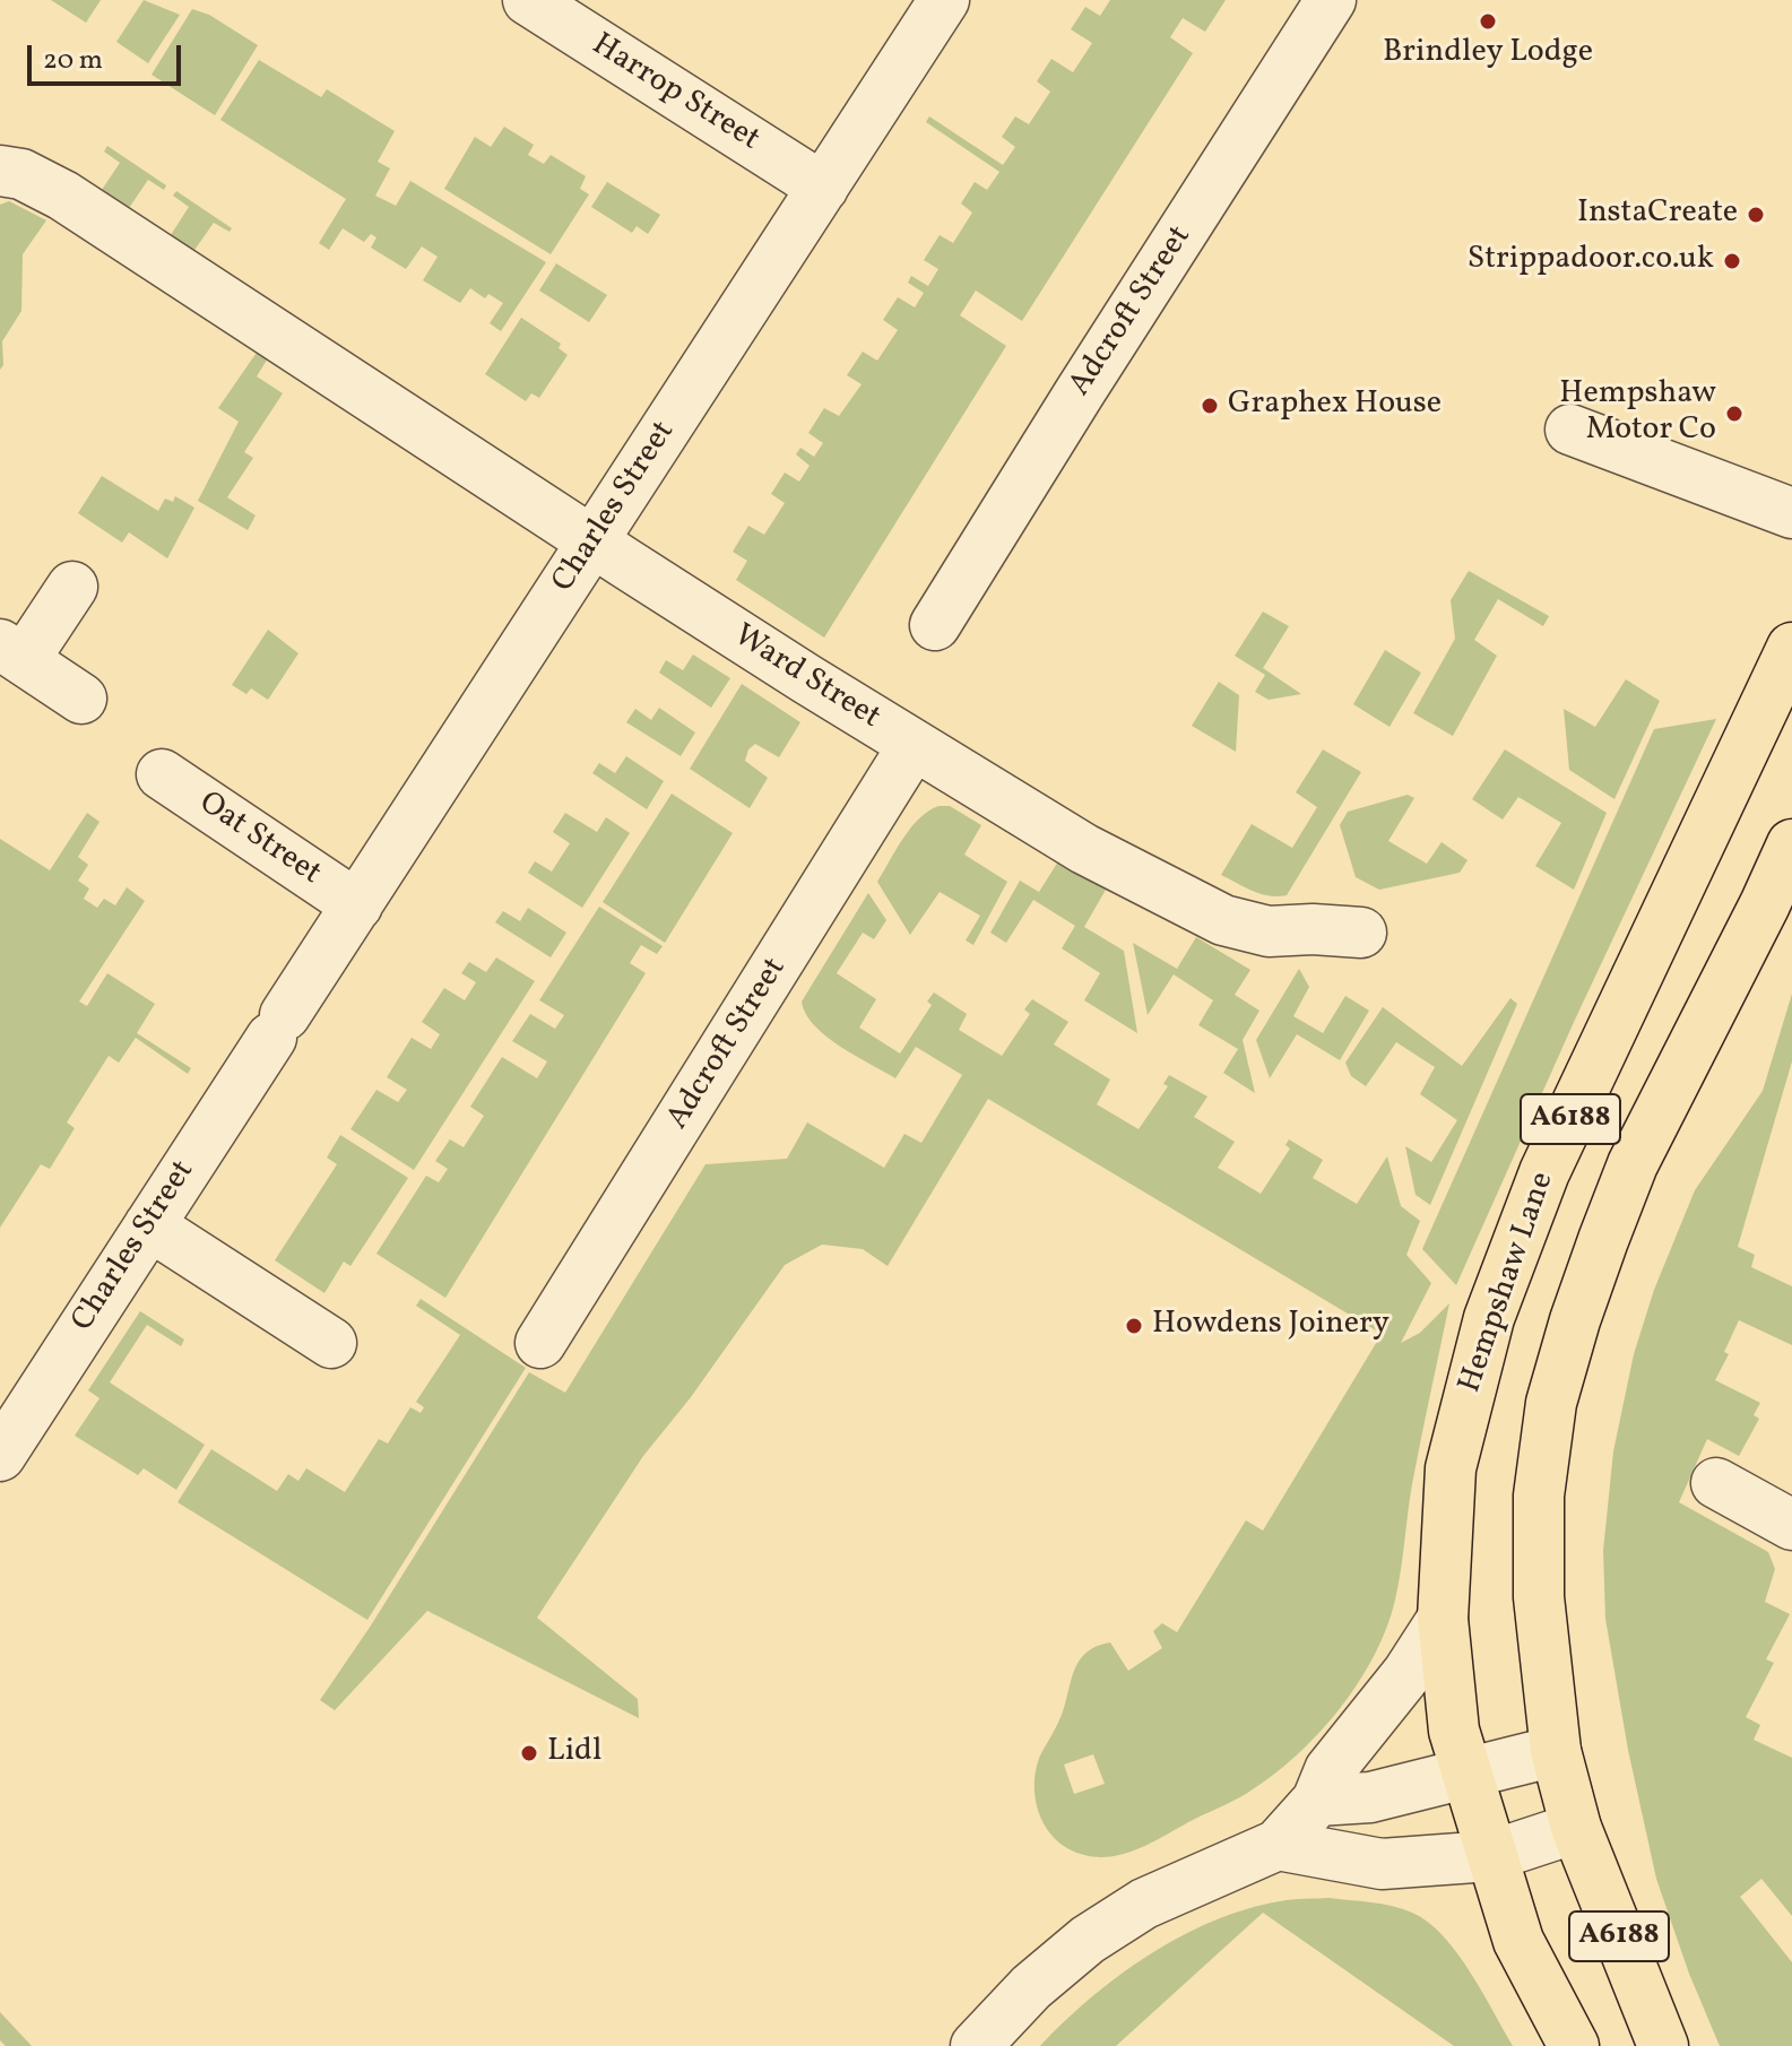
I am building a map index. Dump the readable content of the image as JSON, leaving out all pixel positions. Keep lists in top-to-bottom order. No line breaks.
{"streets":{"main road":["A6188","Hempshaw Lane"],"street":["Harrop Street","Adcroft Street","Charles Street","Ward Street","Oat Street"]},"crossings":[["Harrop Street","Charles Street"],["Adcroft Street","Ward Street"],["Charles Street","Ward Street"],["Charles Street","Oat Street"],["A6188","Hempshaw Lane"]],"places":["Brindley Lodge","InstaCreate","Strippadoor.co.uk","Graphex House","Hempshaw Motor Co","Howdens Joinery","Lidl"],"scale_bar":"20 m"}
